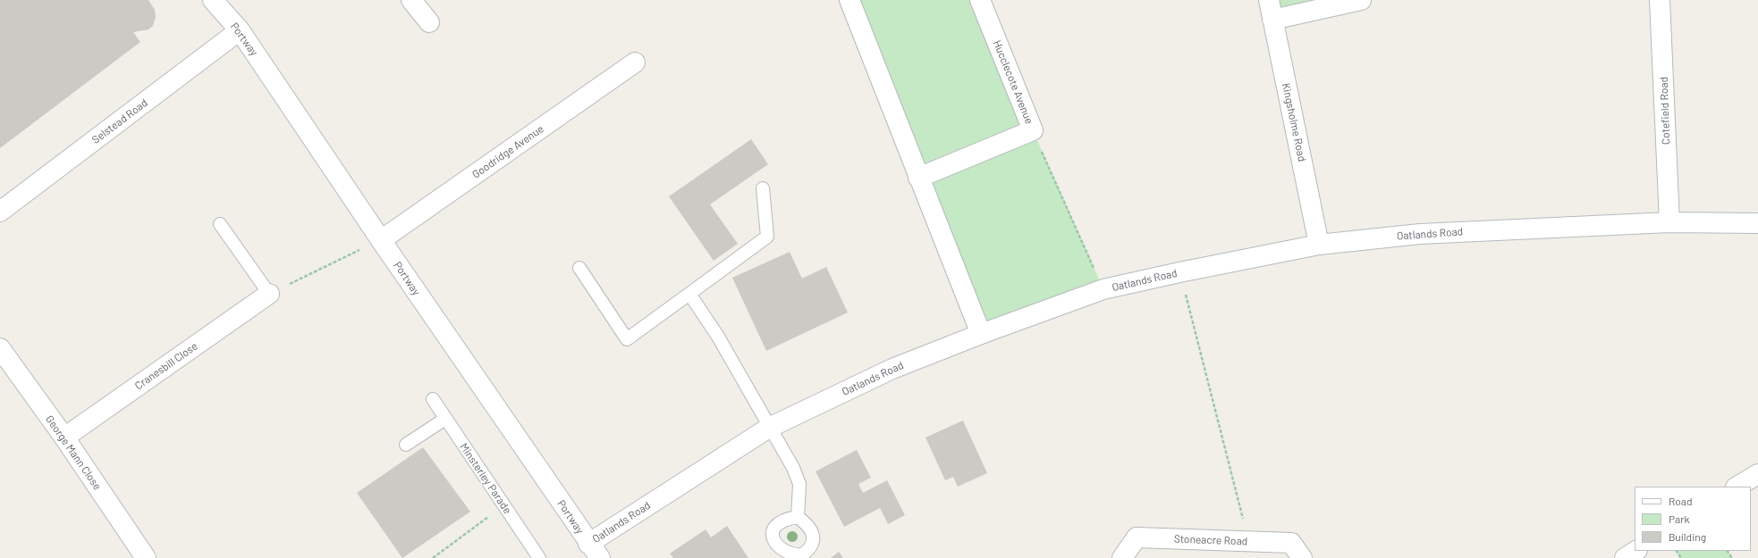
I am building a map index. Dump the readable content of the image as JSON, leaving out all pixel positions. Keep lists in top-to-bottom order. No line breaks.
{"streets":{"street":["Portway","Hucclecote Avenue","Cotefield Road","Selstead Road","Kingsholme Road","Goodridge Avenue","Oatlands Road","Cranesbill Close","George Mann Close","Stoneacre Road"],"lane":["Minsterley Parade"]},"crossings":[["Portway","Selstead Road"],["Portway","Goodridge Avenue"],["Portway","Oatlands Road"],["Cotefield Road","Oatlands Road"],["Kingsholme Road","Oatlands Road"],["Cranesbill Close","George Mann Close"]],"legend":["Road","Park","Building"]}
